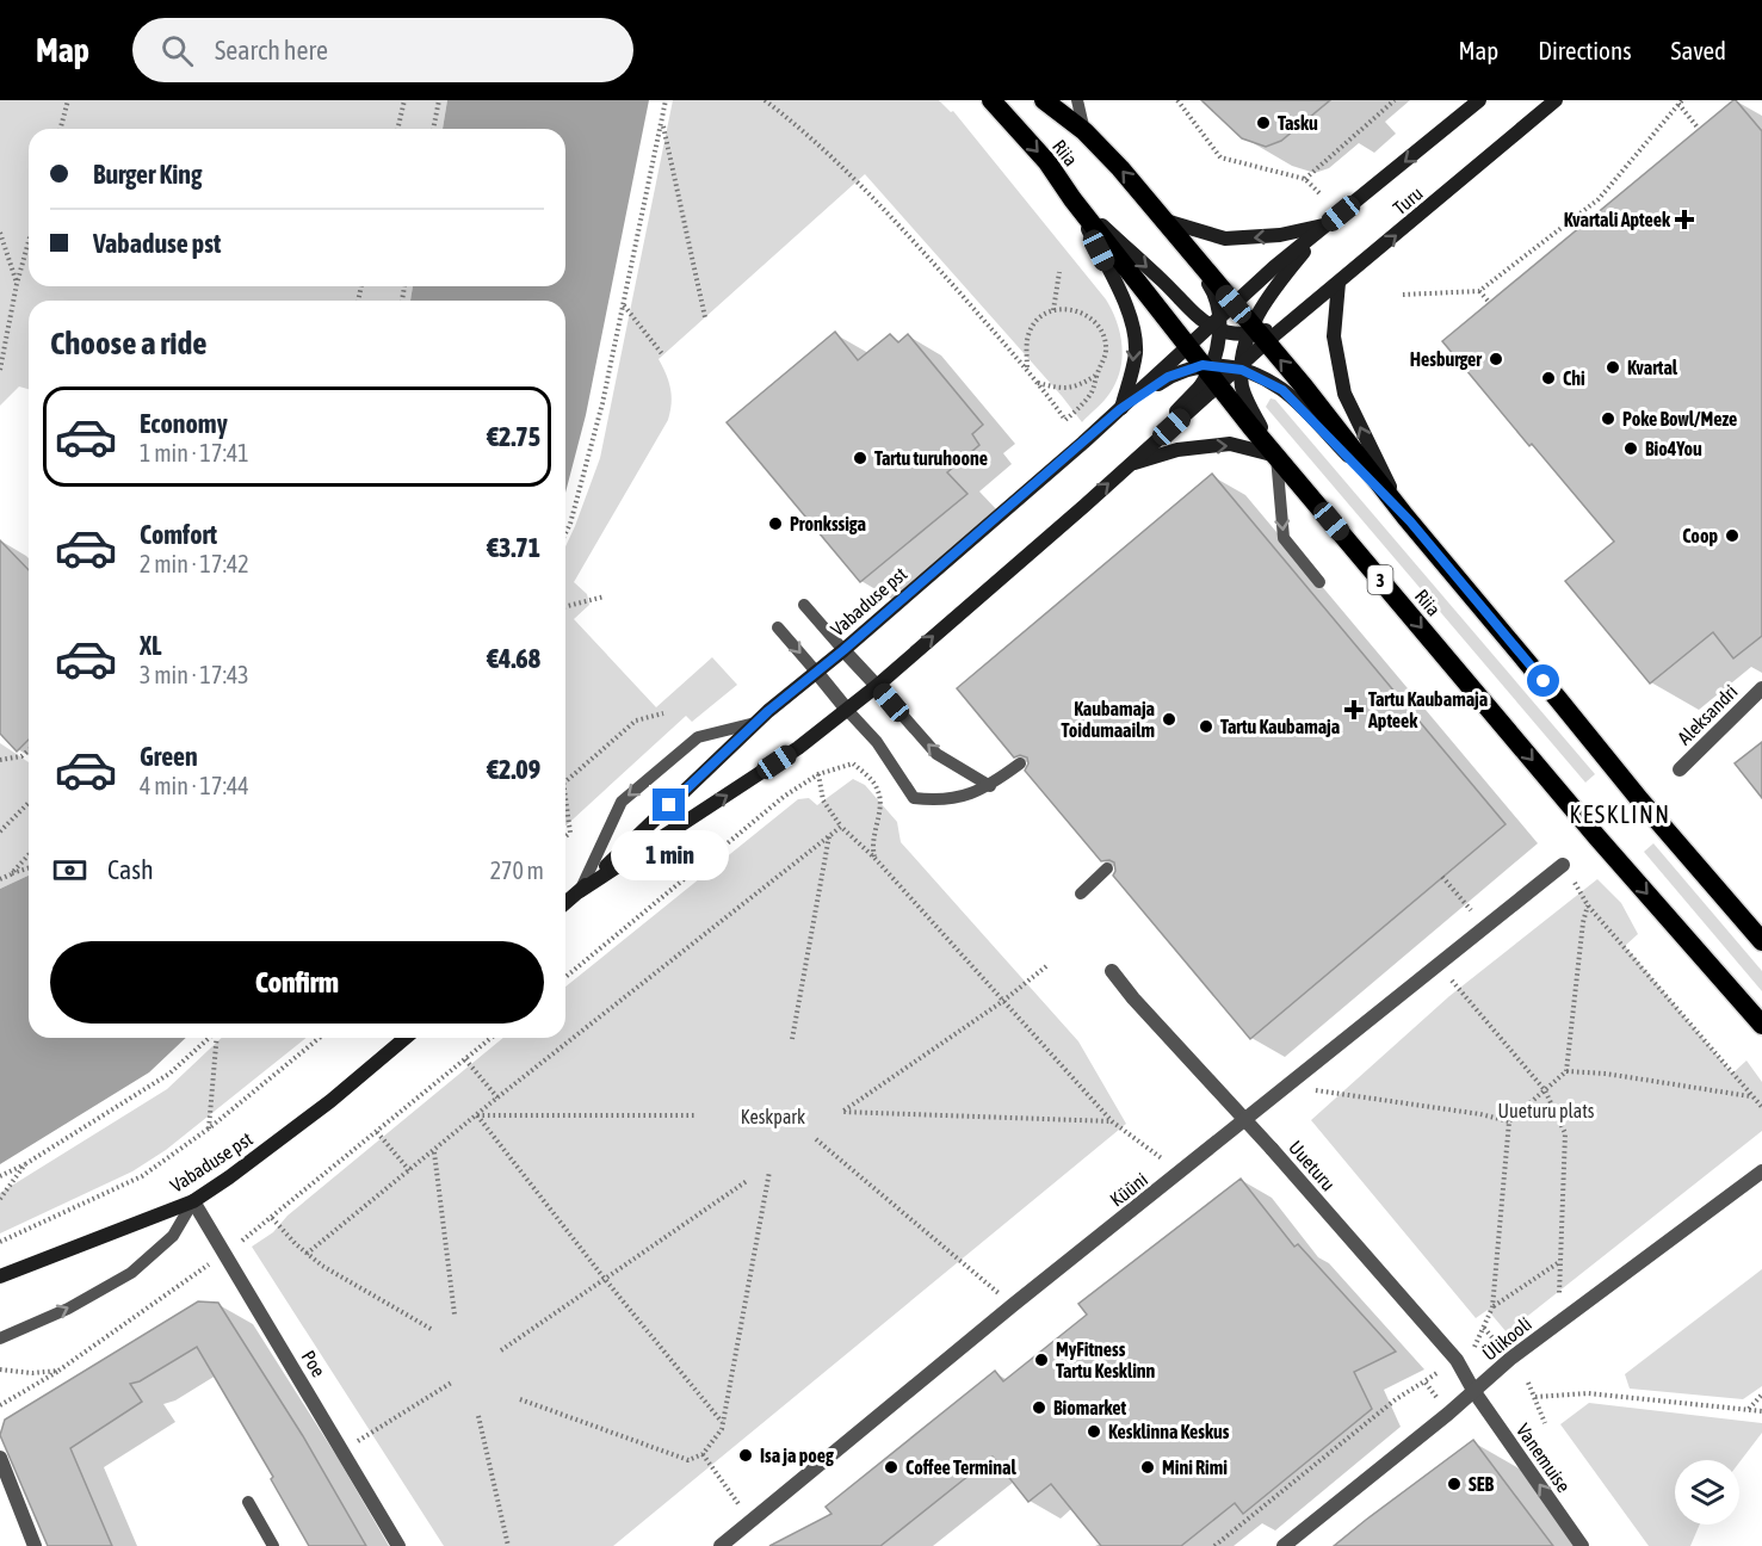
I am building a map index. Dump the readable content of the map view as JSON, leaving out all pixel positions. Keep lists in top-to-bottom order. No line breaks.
{"streets":{"highway":["Riia","3"],"main road":["Turu","Vabaduse pst"],"street":["Aleksandri","Uueturu","Küüni","Ülikooli","Poe","Vanemuise"]},"crossings":[["Riia","Turu"],["Riia","Vabaduse pst"],["Turu","Vabaduse pst"],["Vabaduse pst","Poe"],["Uueturu","Küüni"],["Uueturu","Ülikooli"],["Uueturu","Vanemuise"],["Ülikooli","Vanemuise"]],"one_way":["Vanemuise"],"districts":["KESKLINN"],"parks":["Uueturu plats","Keskpark"],"places":{"other":["Tasku","Hesburger","Kvartal","Chi","Poke Bowl/Meze","Bio4You","Tartu turuhoone","Pronkssiga","Coop","Kaubamaja Toidumaailm","Tartu Kaubamaja","MyFitness Tartu Kesklinn","Biomarket","Kesklinna Keskus","Isa ja poeg","Coffee Terminal","Mini Rimi","SEB"],"health":["Kvartali Apteek","Tartu Kaubamaja Apteek"]},"page":{"header":"Map","search":"Search here","nav":["Map","Directions","Saved"],"banner":["Burger King","Vabaduse pst"],"heading":"Choose a ride","list":[{"name":"Economy","note":"1 min · 17:41","value":"€2.75"},{"name":"Comfort","note":"2 min · 17:42","value":"€3.71"},{"name":"XL","note":"3 min · 17:43","value":"€4.68"},{"name":"Green","note":"4 min · 17:44","value":"€2.09"}],"bubble":"1 min","pay":["Cash","270 m"],"buttons":"Confirm"}}
